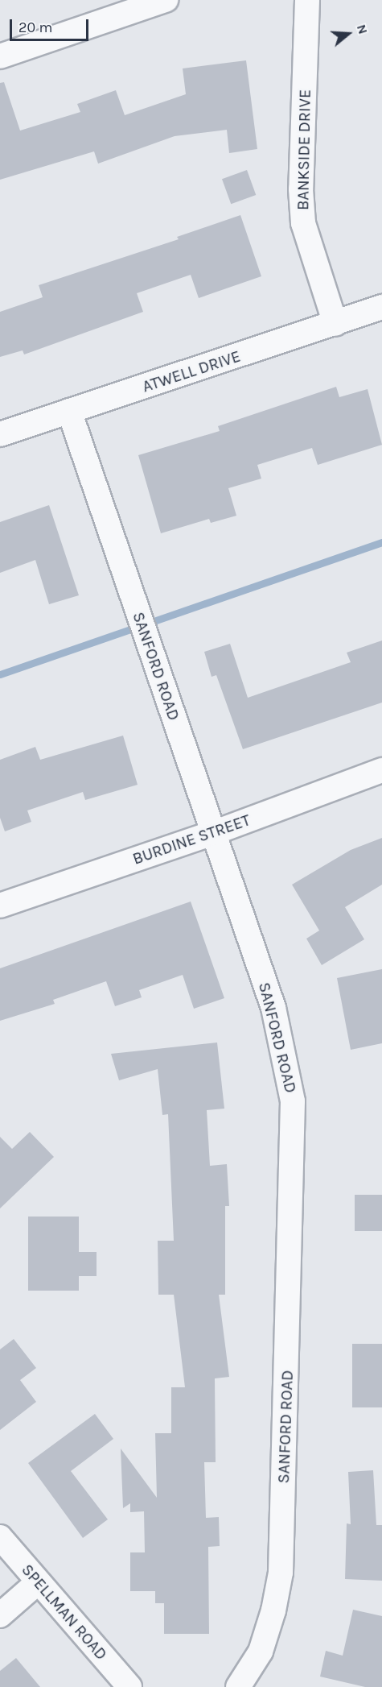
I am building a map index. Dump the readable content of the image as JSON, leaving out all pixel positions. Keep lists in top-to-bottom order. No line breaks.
{"streets":{"street":["BANKSIDE DRIVE","ATWELL DRIVE","SANFORD ROAD","BURDINE STREET","SPELLMAN ROAD"]},"crossings":[["BANKSIDE DRIVE","ATWELL DRIVE"],["ATWELL DRIVE","SANFORD ROAD"],["SANFORD ROAD","BURDINE STREET"]],"scale_bar":"20 m","north":"right"}
